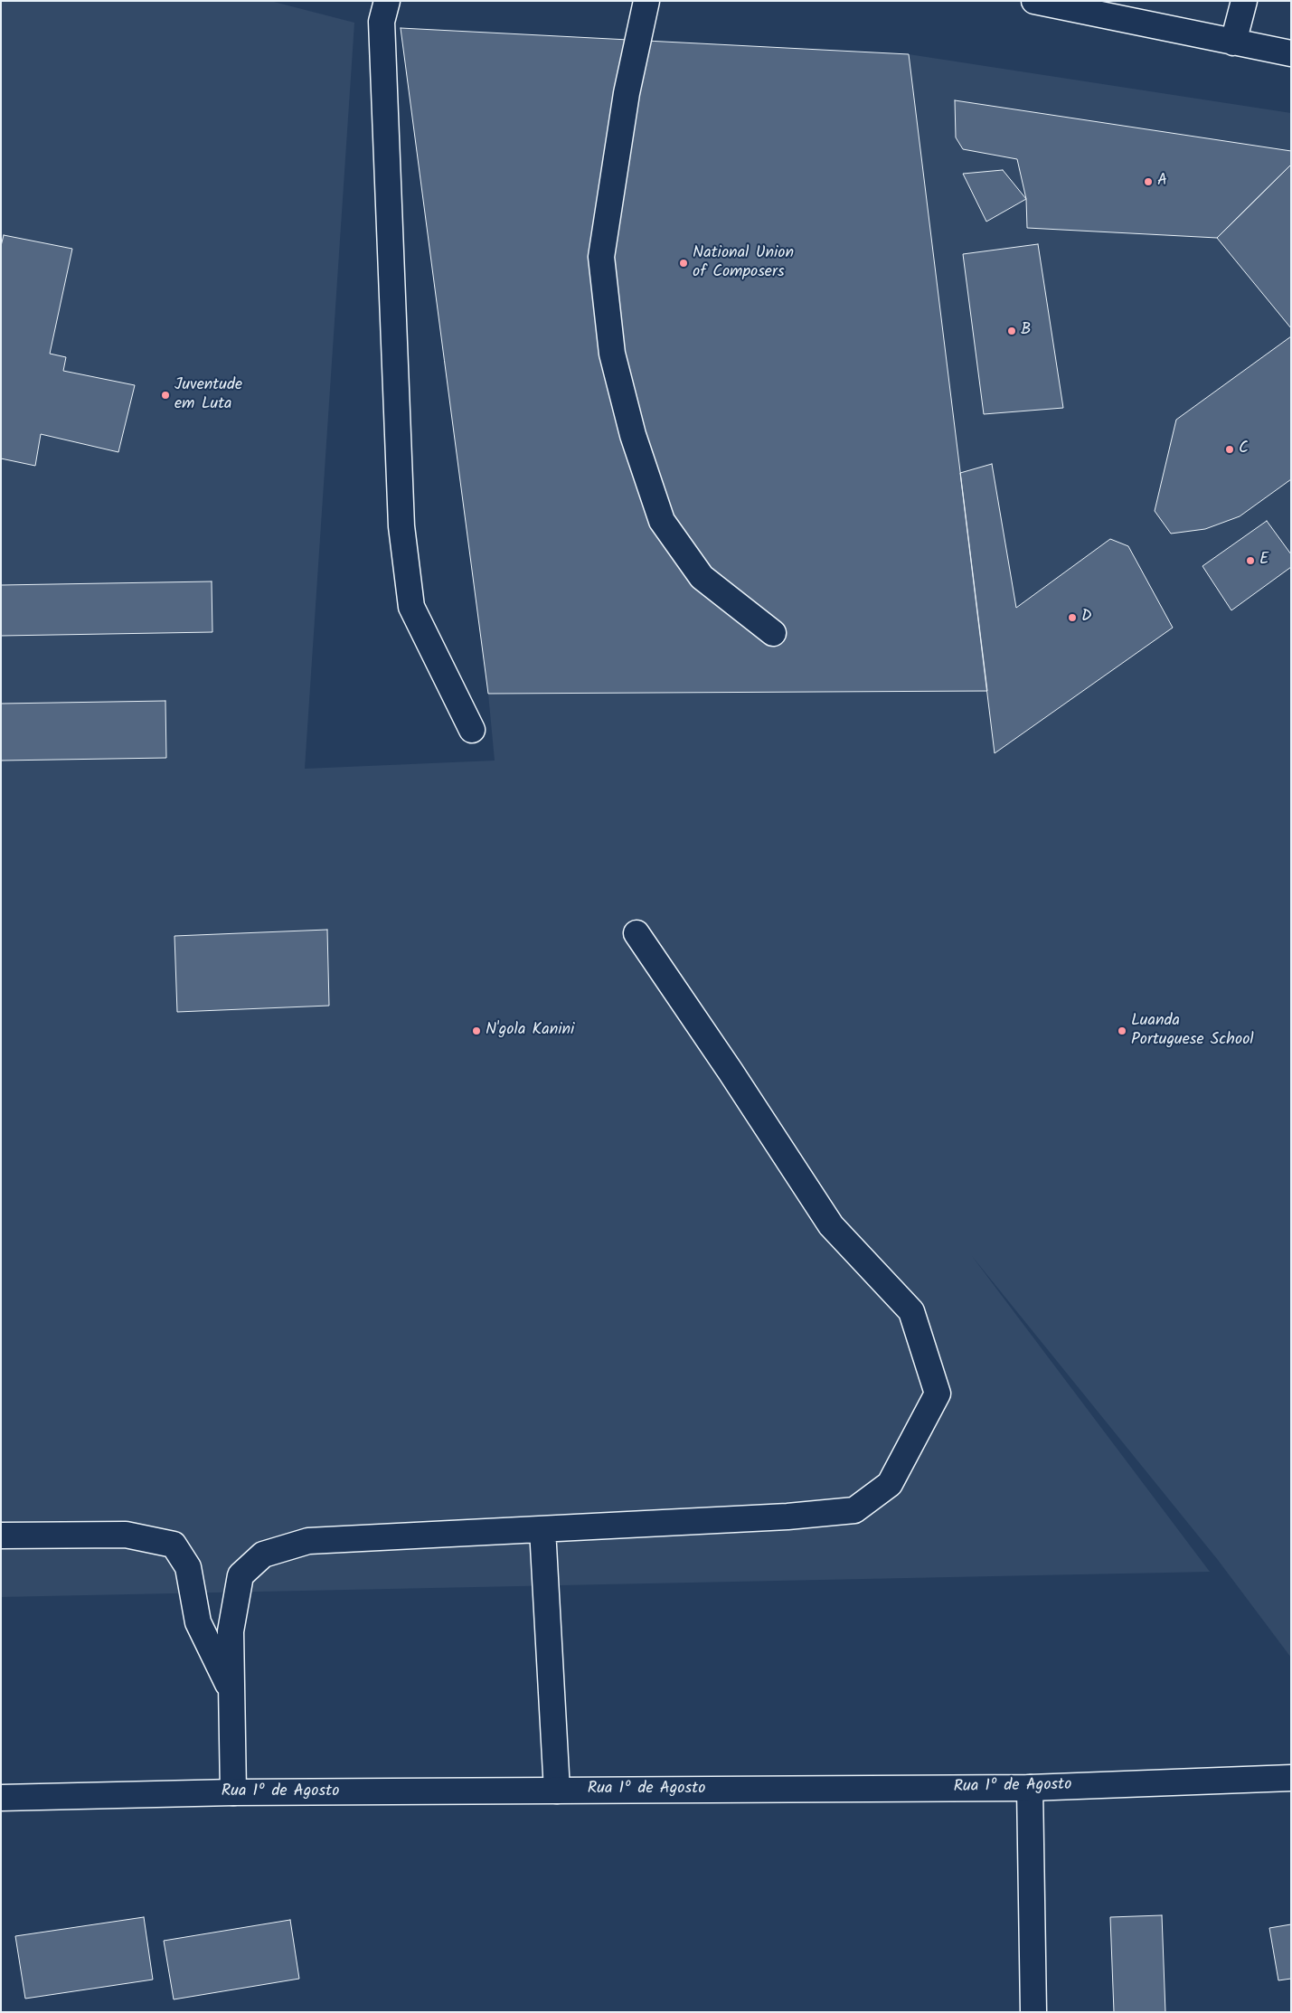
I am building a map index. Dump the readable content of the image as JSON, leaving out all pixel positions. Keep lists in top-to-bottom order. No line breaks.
{"streets":{"main road":["Rua 1º de Agosto"]},"places":["A","National Union of Composers","B","Juventude em Luta","C","E","D","N'gola Kanini","Luanda Portuguese School"]}
